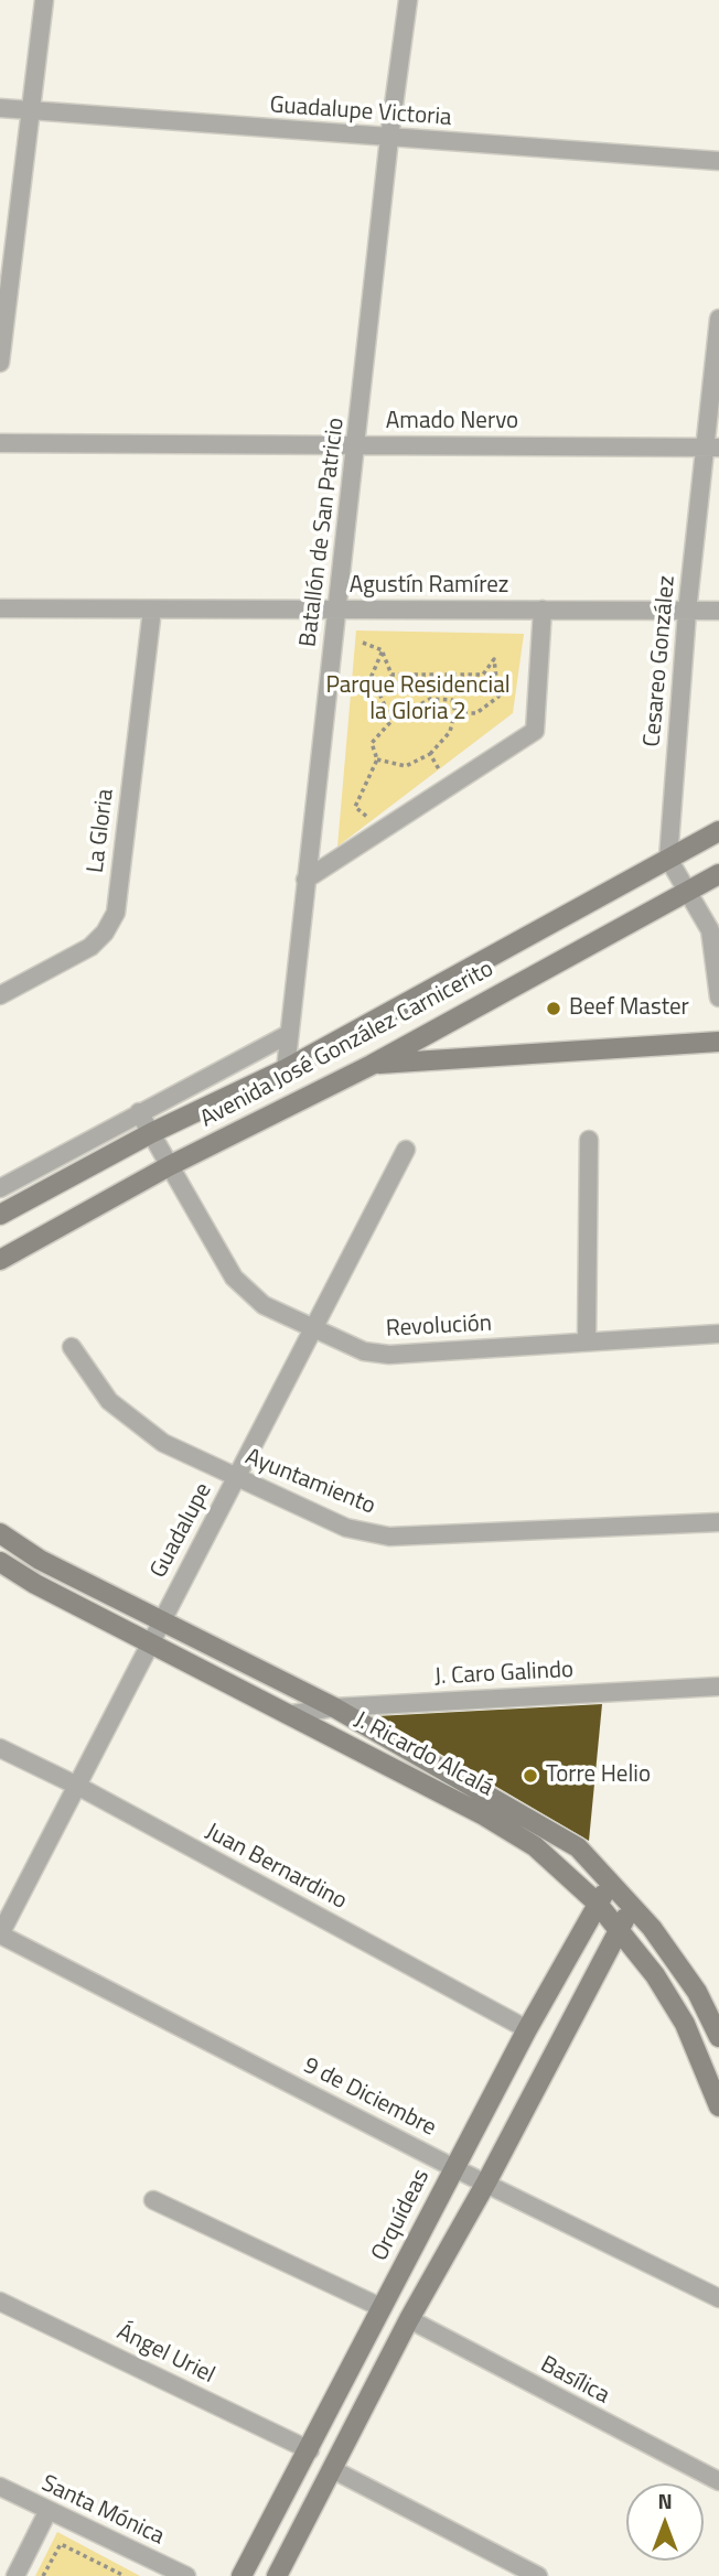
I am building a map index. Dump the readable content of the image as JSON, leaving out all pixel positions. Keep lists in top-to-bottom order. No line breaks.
{"streets":{"street":["Guadalupe Victoria","Amado Nervo","Batallón de San Patricio","Agustín Ramírez","Cesareo González","La Gloria","Avenida José González Carnicerito","Revolución","Ayuntamiento","Guadalupe","J. Caro Galindo","J. Ricardo Alcalá","Juan Bernardino","9 de Diciembre","Orquídeas","Ángel Uriel","Basílica","Santa Mónica"]},"crossings":[["Guadalupe Victoria","Batallón de San Patricio"],["Amado Nervo","Batallón de San Patricio"],["Amado Nervo","Cesareo González"],["Batallón de San Patricio","Agustín Ramírez"],["Batallón de San Patricio","Avenida José González Carnicerito"],["Agustín Ramírez","Cesareo González"],["Agustín Ramírez","La Gloria"],["Cesareo González","Avenida José González Carnicerito"],["Avenida José González Carnicerito","Revolución"],["Revolución","Guadalupe"],["Ayuntamiento","Guadalupe"],["Guadalupe","J. Ricardo Alcalá"],["Guadalupe","Juan Bernardino"],["Guadalupe","9 de Diciembre"],["J. Caro Galindo","J. Ricardo Alcalá"],["J. Ricardo Alcalá","Orquídeas"],["Juan Bernardino","Orquídeas"],["9 de Diciembre","Orquídeas"],["Orquídeas","Ángel Uriel"]],"parks":["Parque Residencial la Gloria 2"],"places":["Beef Master","Torre Helio"],"north":"top"}
